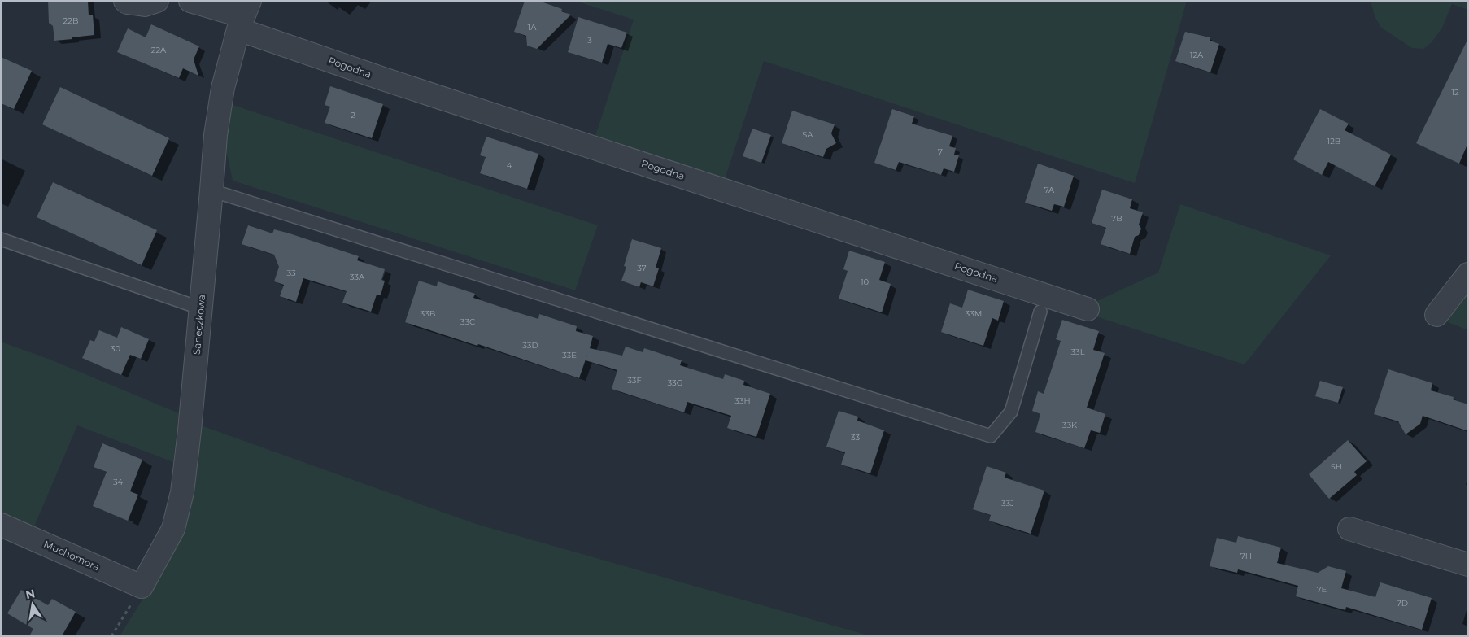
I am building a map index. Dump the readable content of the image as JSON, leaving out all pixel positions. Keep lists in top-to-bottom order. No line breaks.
{"streets":{"street":["Pogodna","Saneczkowa","Muchomora"]},"crossings":[["Pogodna","Saneczkowa"],["Saneczkowa","Muchomora"]],"house_numbers":["22B","1A","3","22A","12A","12","2","5A","12B","7","4","7A","7B","37","33","33A","10","33B","33M","33C","33D","30","33L","33E","33F","33G","33H","33K","33I","5H","34","33J","7H","7E","7D"],"north":"top"}
